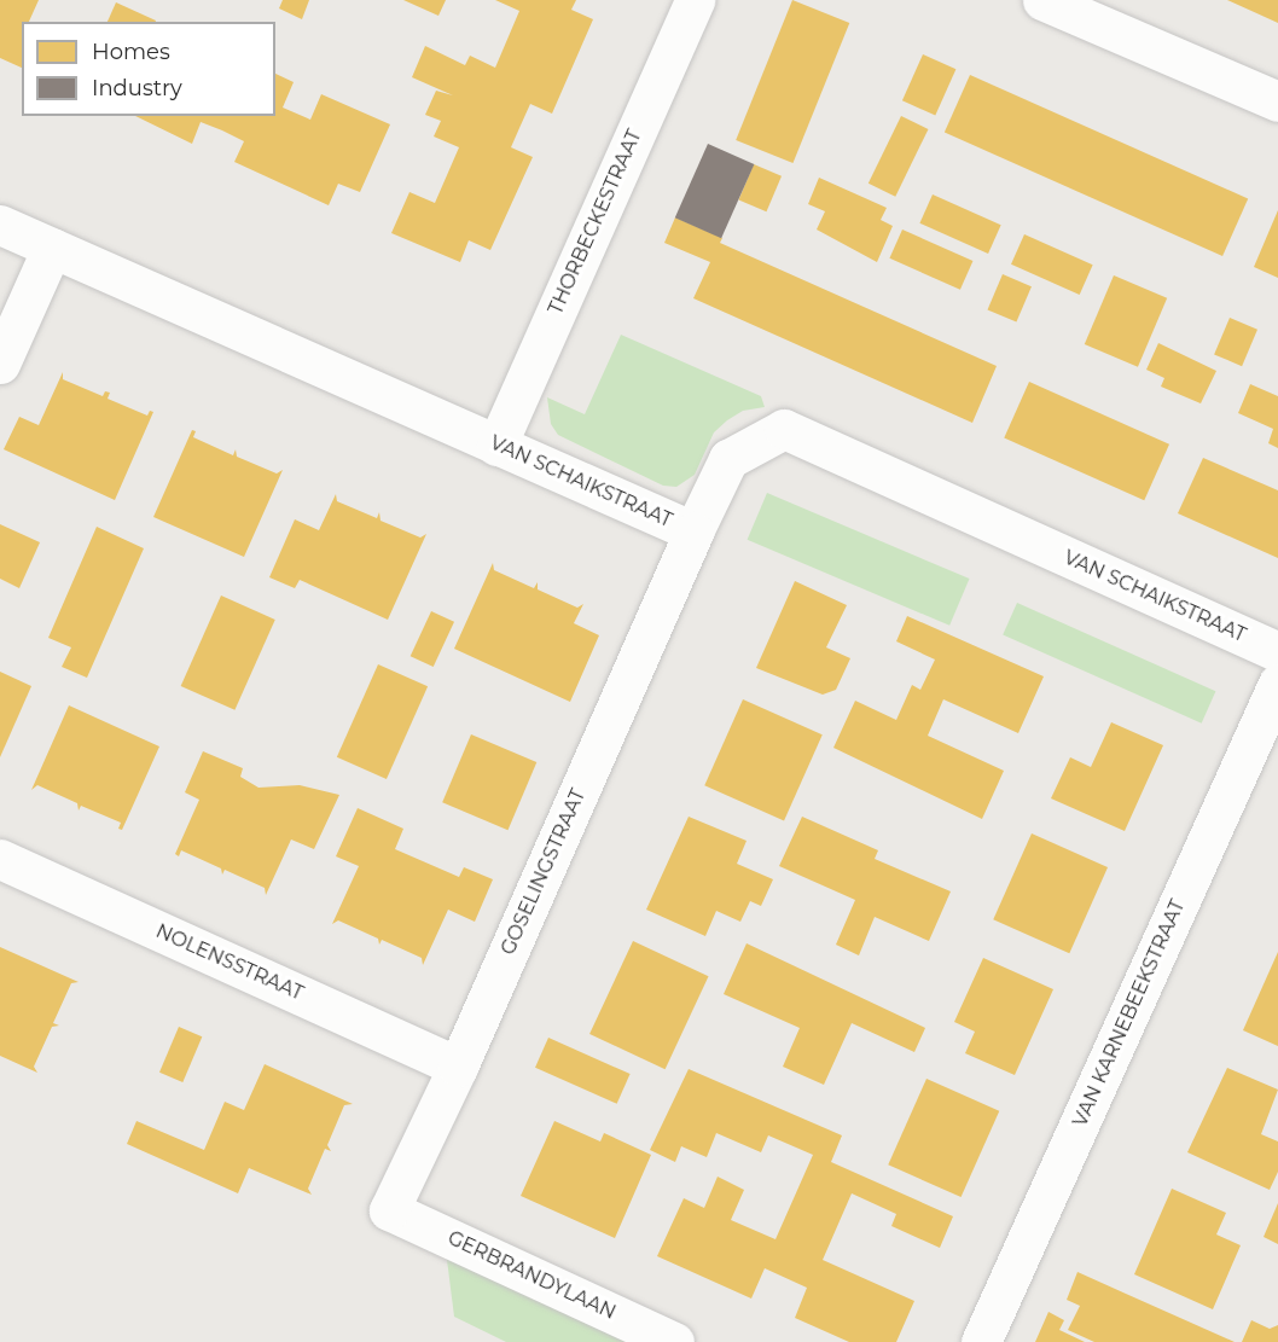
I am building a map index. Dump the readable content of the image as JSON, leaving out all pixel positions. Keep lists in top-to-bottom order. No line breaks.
{"streets":{"street":["THORBECKESTRAAT","VAN SCHAIKSTRAAT","GOSELINGSTRAAT","NOLENSSTRAAT","VAN KARNEBEEKSTRAAT","GERBRANDYLAAN"]},"crossings":[["THORBECKESTRAAT","VAN SCHAIKSTRAAT"],["VAN SCHAIKSTRAAT","GOSELINGSTRAAT"],["GOSELINGSTRAAT","NOLENSSTRAAT"],["GOSELINGSTRAAT","GERBRANDYLAAN"]],"legend":["Homes","Industry"]}
